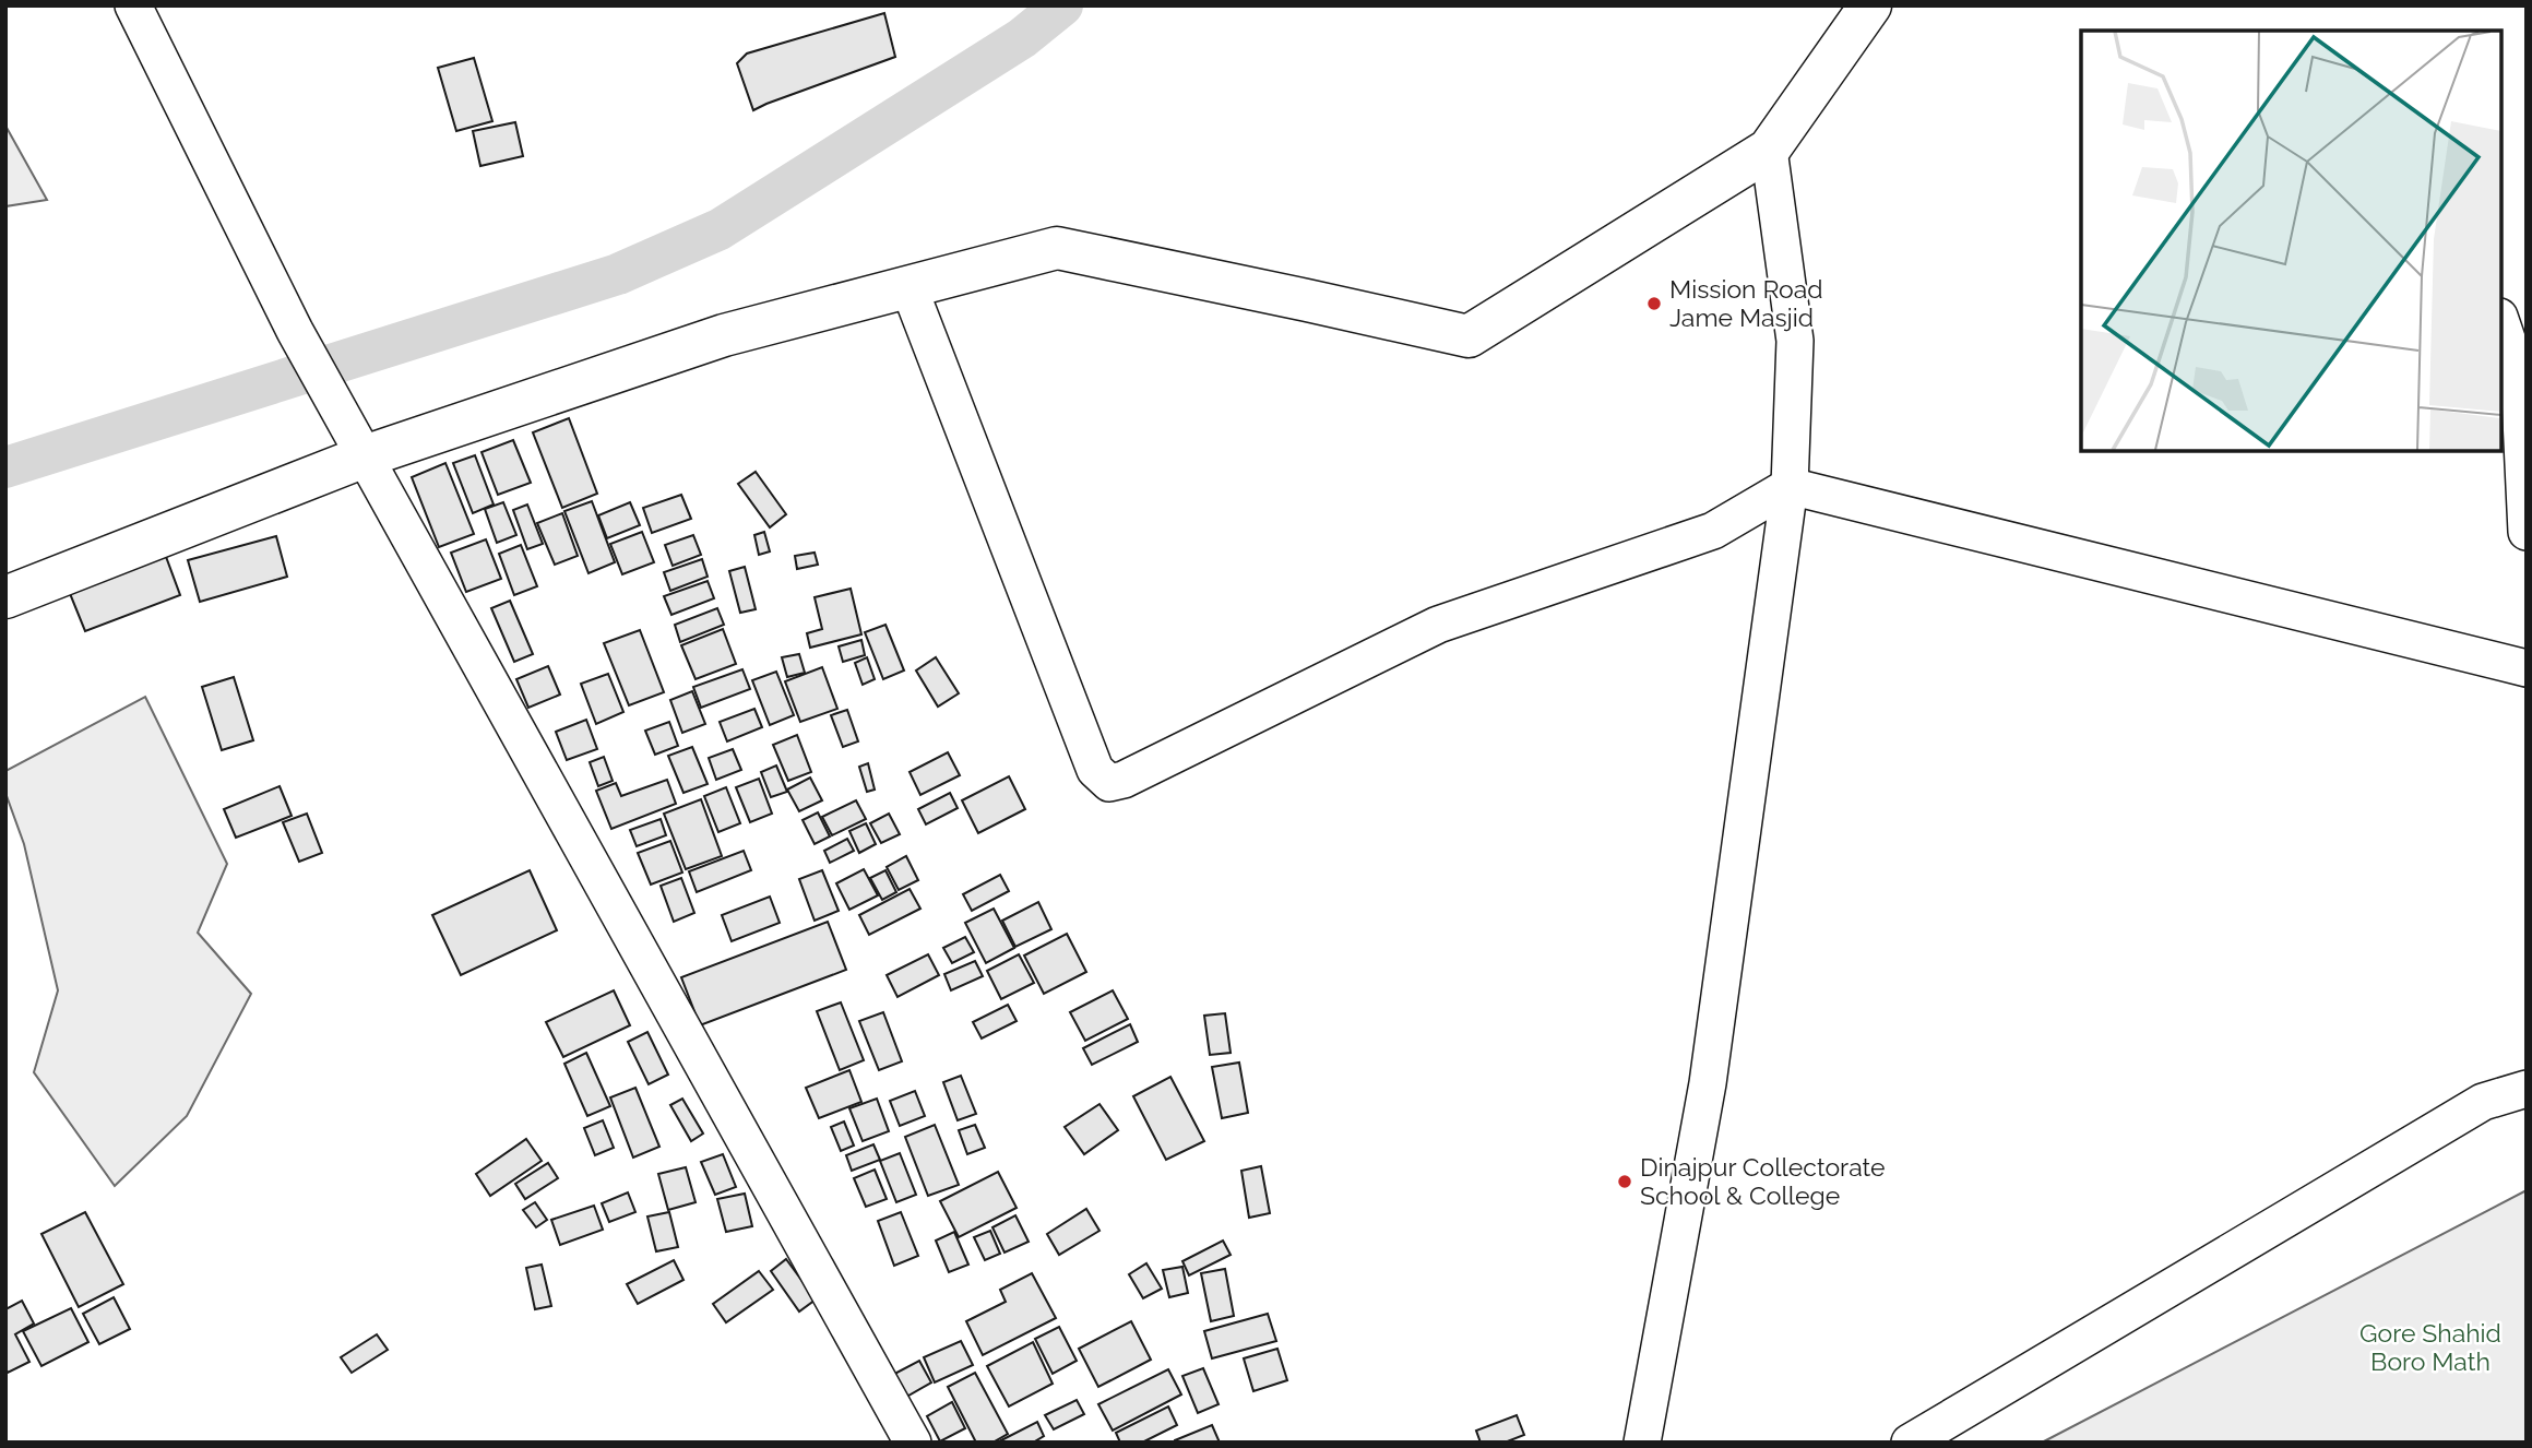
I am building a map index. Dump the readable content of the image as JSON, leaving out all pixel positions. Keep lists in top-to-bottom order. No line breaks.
{"parks":["Gore Shahid Boro Math"],"places":["Mission Road Jame Masjid","Dinajpur Collectorate School & College"]}
